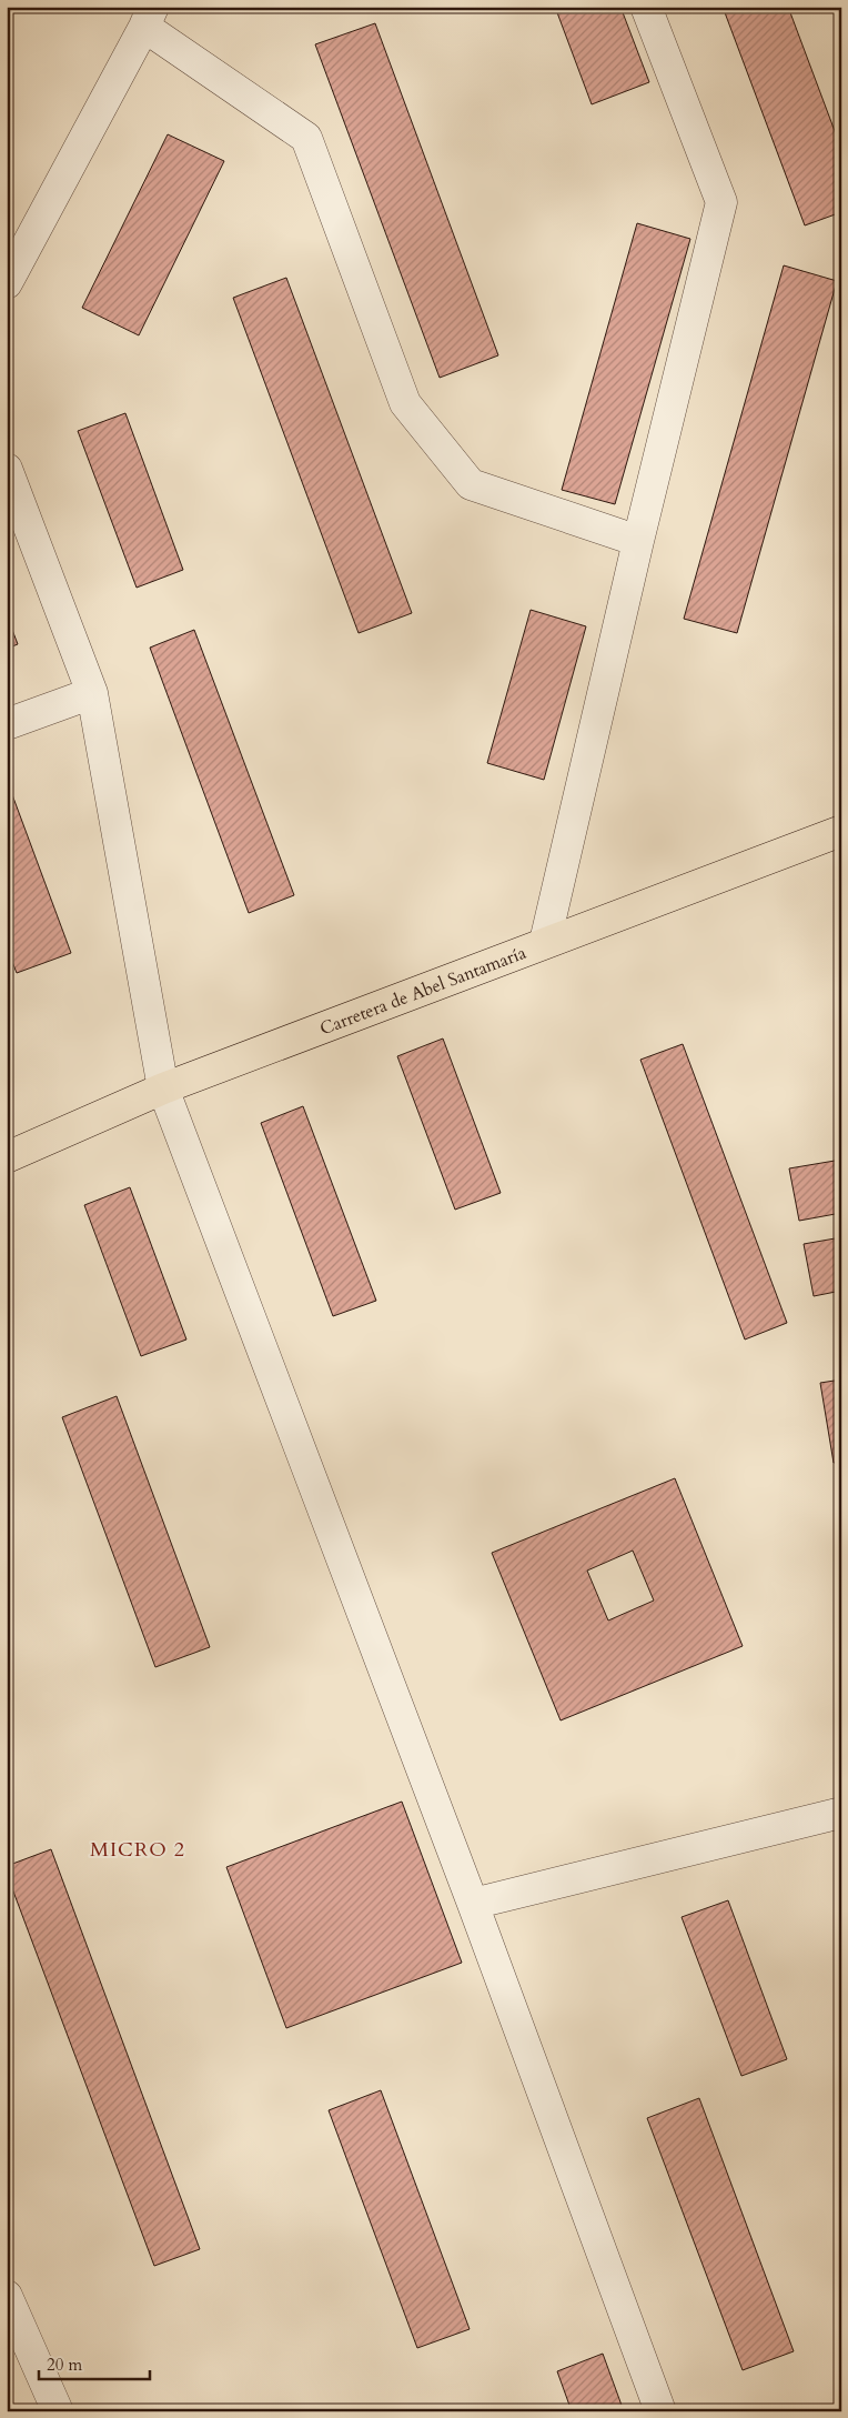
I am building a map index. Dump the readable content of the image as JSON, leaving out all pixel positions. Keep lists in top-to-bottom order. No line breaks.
{"streets":{"main road":["Carretera de Abel Santamaría"]},"districts":["MICRO 2"],"scale_bar":"20 m"}
